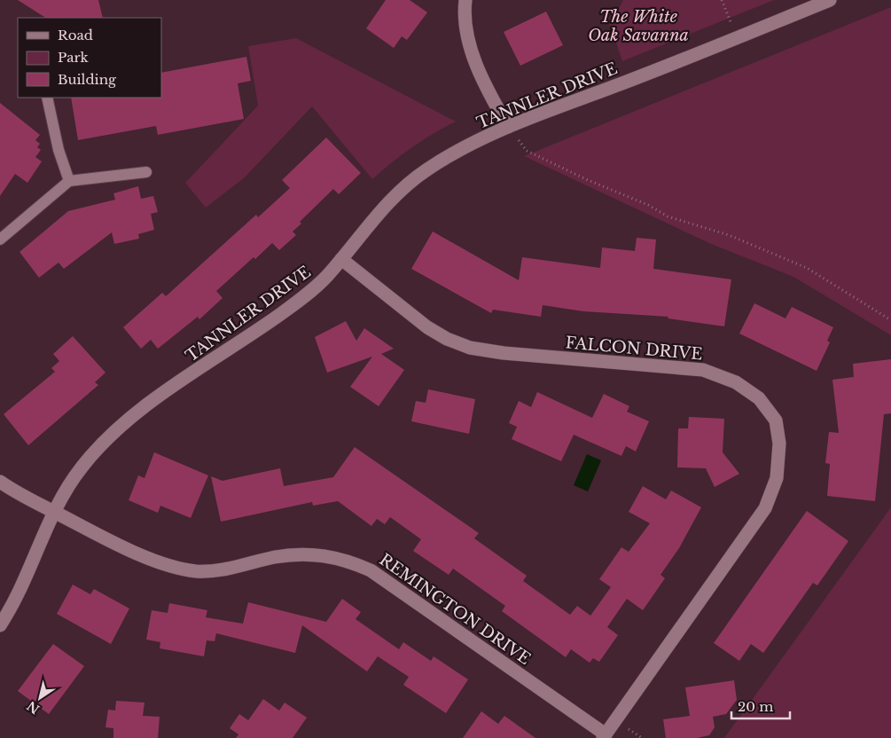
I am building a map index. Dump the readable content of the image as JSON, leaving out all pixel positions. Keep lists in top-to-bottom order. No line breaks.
{"streets":{"street":["TANNLER DRIVE","FALCON DRIVE","REMINGTON DRIVE"]},"crossings":[["TANNLER DRIVE","FALCON DRIVE"],["TANNLER DRIVE","REMINGTON DRIVE"],["FALCON DRIVE","REMINGTON DRIVE"]],"parks":["The White Oak Savanna"],"legend":["Road","Park","Building"],"scale_bar":"20 m","north":"bottom left"}
